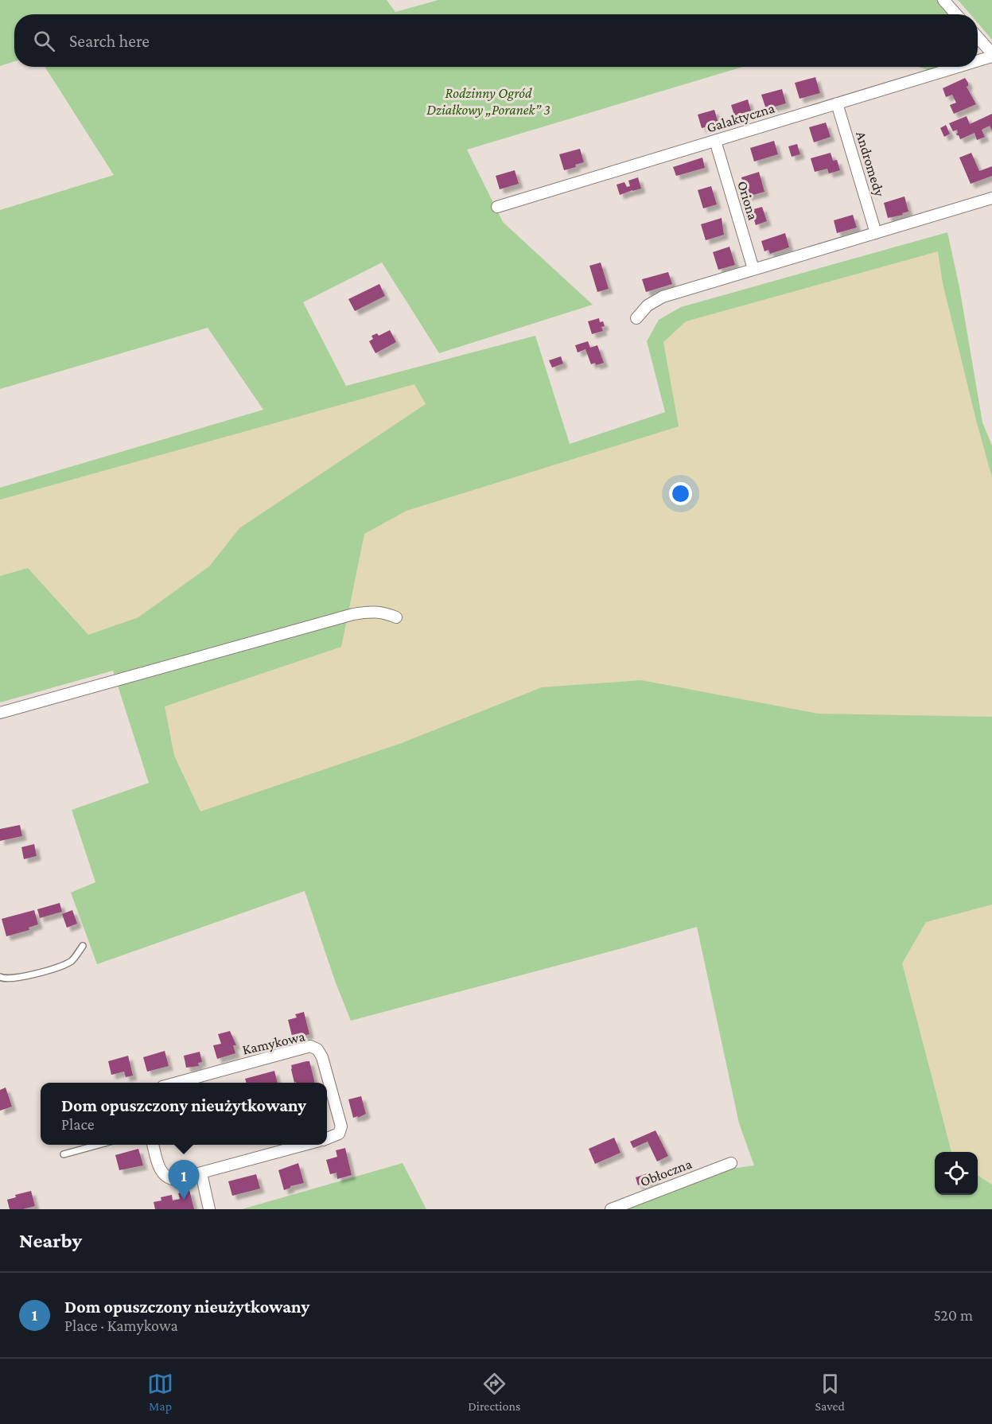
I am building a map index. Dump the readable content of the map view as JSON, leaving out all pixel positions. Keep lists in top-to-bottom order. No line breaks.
{"streets":{"street":["Galaktyczna","Andromedy","Oriona","Kamykowa","Obłoczna"]},"crossings":[["Galaktyczna","Andromedy"],["Galaktyczna","Oriona"]],"parks":["Rodzinny Ogród Działkowy „Poranek” 3"],"page":{"search":"Search here","popup":["Dom opuszczony nieużytkowany","Place"],"pins":"1","heading":"Nearby","list":[{"mark":"1","name":"Dom opuszczony nieużytkowany","note":"Place · Kamykowa","value":"520 m"}],"nav":["Map","Directions","Saved"]}}
